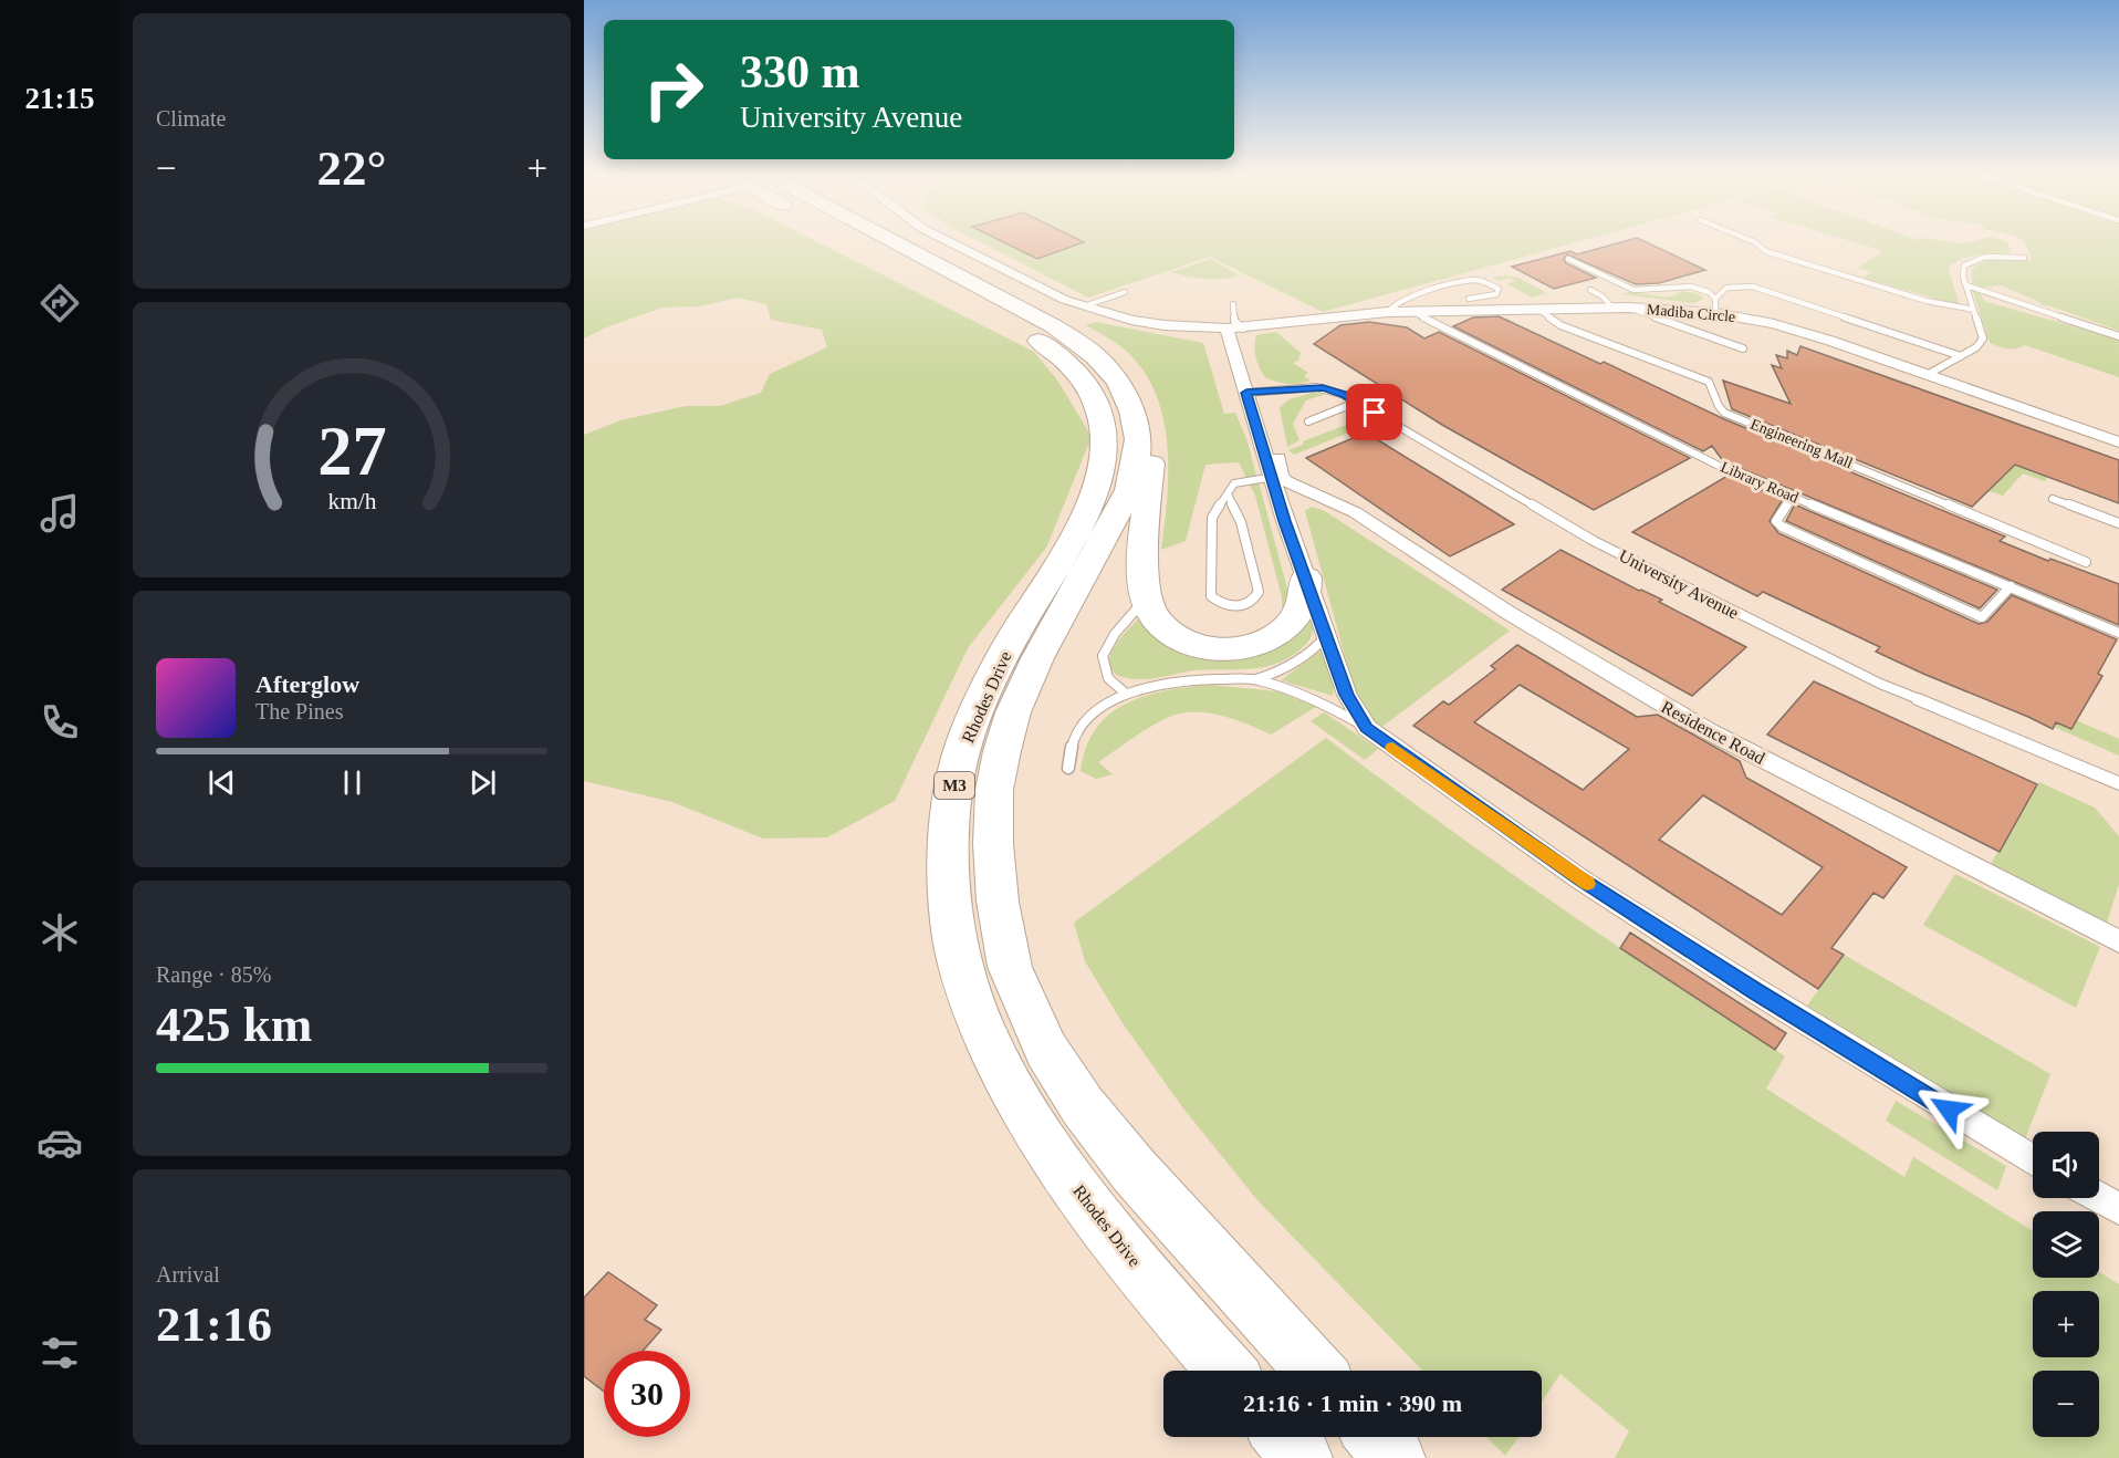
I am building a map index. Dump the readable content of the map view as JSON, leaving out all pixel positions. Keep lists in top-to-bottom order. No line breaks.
{"streets":{"highway":["Rhodes Drive","M3"],"street":["Madiba Circle","University Avenue","Residence Road"],"lane":["Engineering Mall","Library Road"]},"crossings":[["Madiba Circle","Engineering Mall"],["Madiba Circle","Library Road"],["Madiba Circle","Rhodes Drive"]],"page":{"tabs":"21:15","tile":["Climate",["Range · 85%","425 km"],["Arrival","21:16"]],"turn":["330 m","University Avenue"],"heat":["−","22°","+"],"song":["Afterglow","The Pines"],"map_buttons":["+","−"],"limit":"30","trip":"21:16 · 1 min · 390 m","gauge":["27","km/h"]}}
